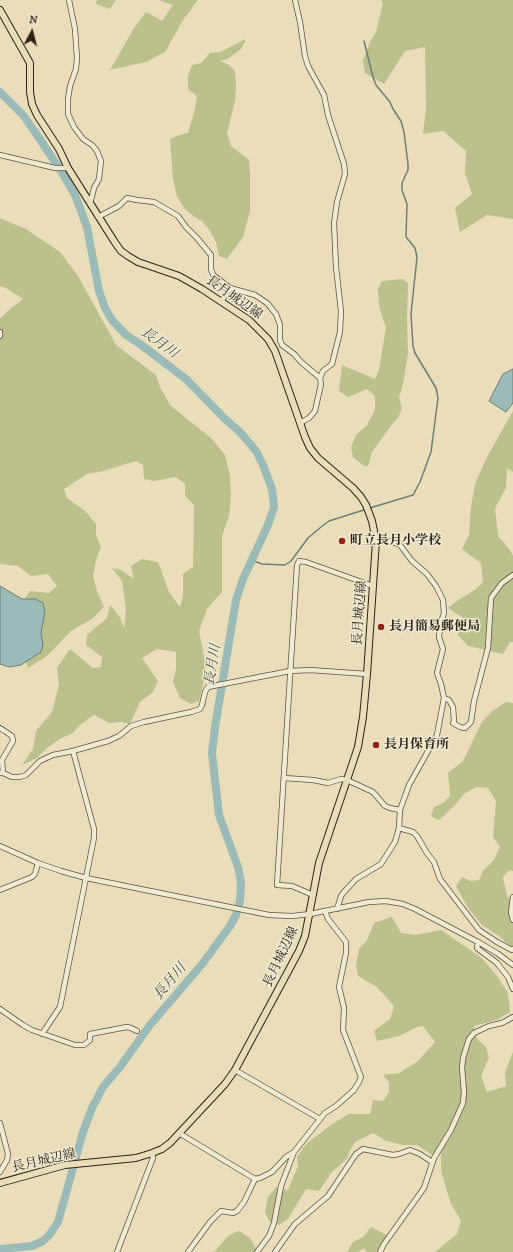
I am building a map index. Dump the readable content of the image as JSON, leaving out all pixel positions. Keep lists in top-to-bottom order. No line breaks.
{"streets":{"main road":["長月城辺線"]},"water":["長月川"],"places":["町立長月小学校","長月簡易郵便局","長月保育所"],"north":"top"}
